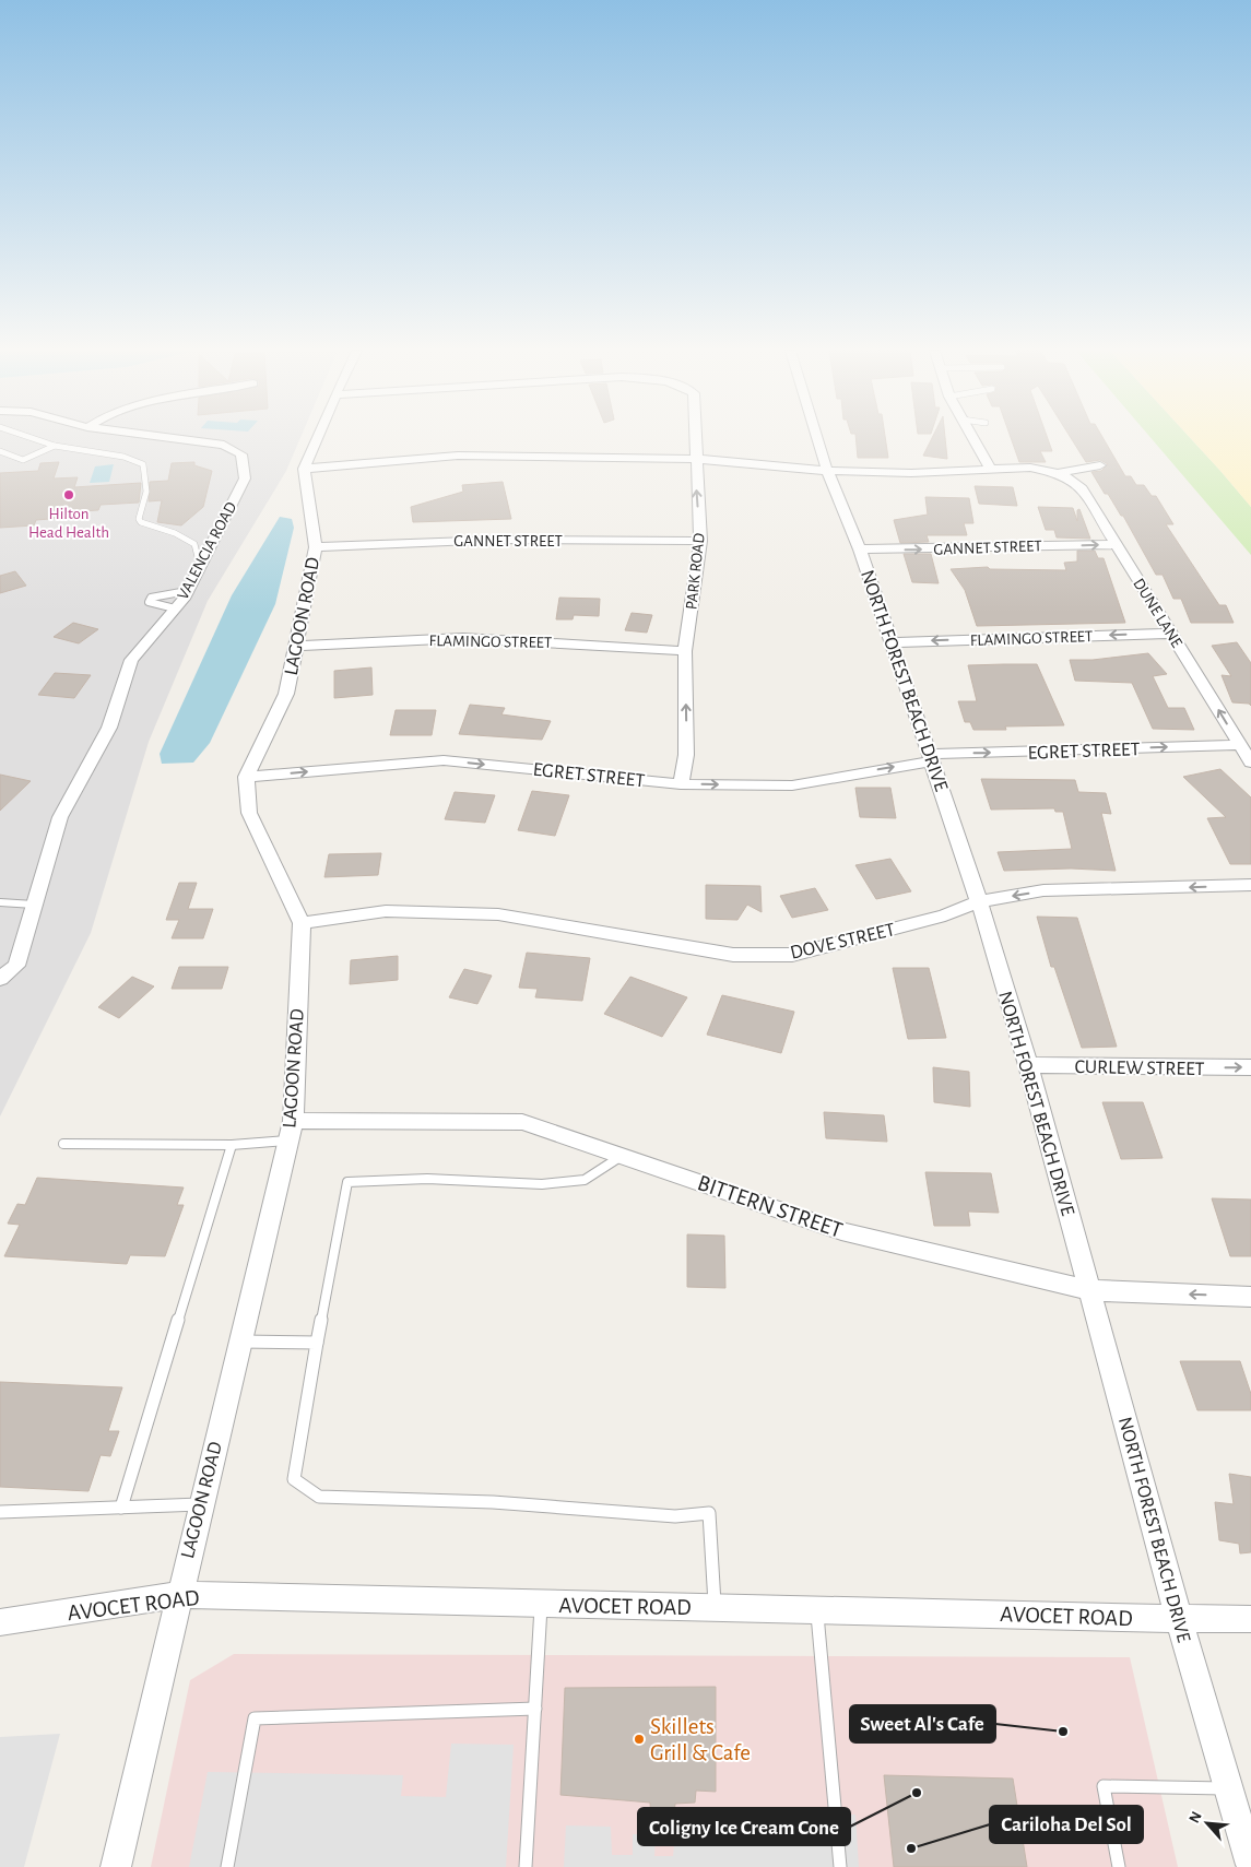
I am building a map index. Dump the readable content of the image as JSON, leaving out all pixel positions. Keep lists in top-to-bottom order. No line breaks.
{"streets":{"street":["GANNET STREET","VALENCIA ROAD","PARK ROAD","DUNE LANE","LAGOON ROAD","FLAMINGO STREET","NORTH FOREST BEACH DRIVE","EGRET STREET","DOVE STREET","CURLEW STREET","BITTERN STREET","AVOCET ROAD"]},"crossings":[["GANNET STREET","PARK ROAD"],["GANNET STREET","DUNE LANE"],["GANNET STREET","LAGOON ROAD"],["GANNET STREET","NORTH FOREST BEACH DRIVE"],["PARK ROAD","FLAMINGO STREET"],["PARK ROAD","EGRET STREET"],["DUNE LANE","FLAMINGO STREET"],["DUNE LANE","EGRET STREET"],["LAGOON ROAD","FLAMINGO STREET"],["LAGOON ROAD","EGRET STREET"],["LAGOON ROAD","DOVE STREET"],["LAGOON ROAD","BITTERN STREET"],["LAGOON ROAD","AVOCET ROAD"],["FLAMINGO STREET","NORTH FOREST BEACH DRIVE"],["NORTH FOREST BEACH DRIVE","EGRET STREET"],["NORTH FOREST BEACH DRIVE","DOVE STREET"],["NORTH FOREST BEACH DRIVE","CURLEW STREET"],["NORTH FOREST BEACH DRIVE","BITTERN STREET"],["NORTH FOREST BEACH DRIVE","AVOCET ROAD"]],"one_way":["PARK ROAD","DUNE LANE","FLAMINGO STREET","EGRET STREET","CURLEW STREET"],"places":["Hilton Head Health","Sweet Al's Cafe","Skillets Grill & Cafe","Coligny Ice Cream Cone","Cariloha Del Sol"],"north":"top left"}
